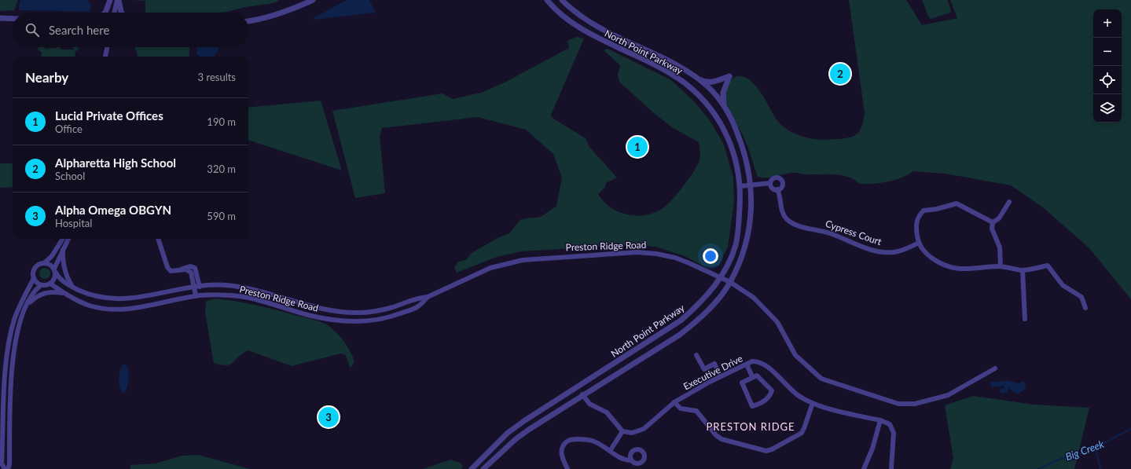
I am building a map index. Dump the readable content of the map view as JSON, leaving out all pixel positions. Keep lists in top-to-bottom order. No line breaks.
{"streets":{"street":["North Point Parkway","Cypress Court","Preston Ridge Road","Executive Drive"]},"crossings":[["North Point Parkway","Cypress Court"],["North Point Parkway","Preston Ridge Road"]],"districts":["PRESTON RIDGE"],"water":["Big Creek"],"page":{"map_buttons":["+","−"],"search":"Search here","heading":["Nearby","3 results"],"pins":["2","1","3"],"list":[{"mark":"1","name":"Lucid Private Offices","note":"Office","value":"190 m"},{"mark":"2","name":"Alpharetta High School","note":"School","value":"320 m"},{"mark":"3","name":"Alpha Omega OBGYN","note":"Hospital","value":"590 m"}]}}
